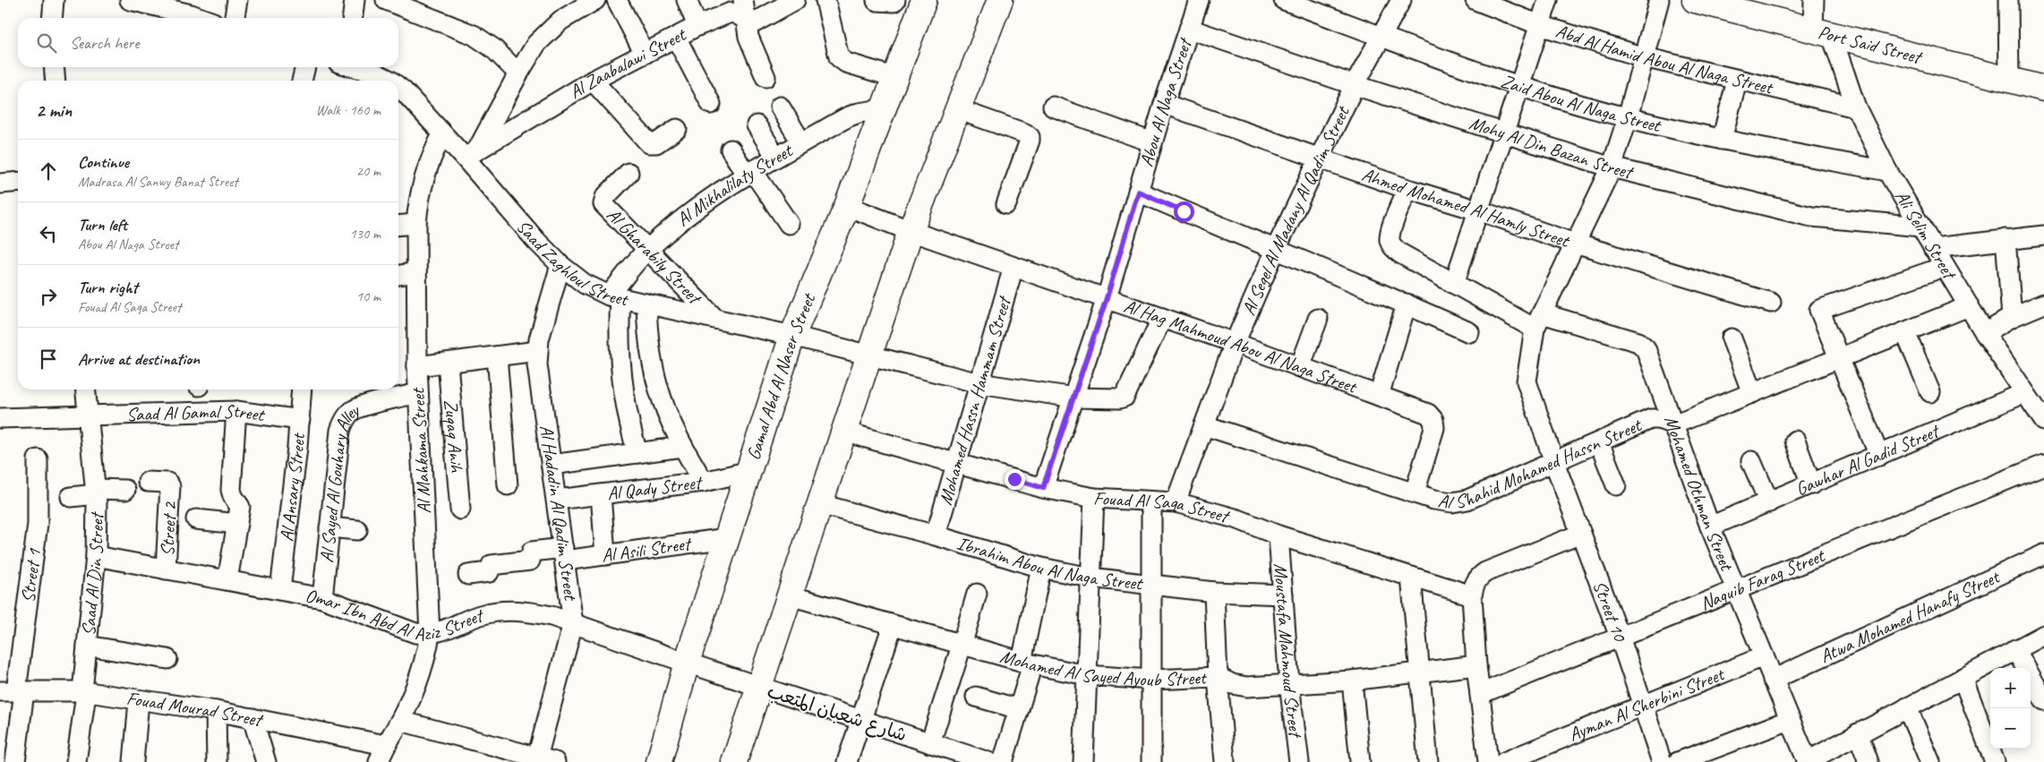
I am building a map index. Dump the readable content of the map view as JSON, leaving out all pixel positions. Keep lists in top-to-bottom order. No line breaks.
{"streets":{"street":["Port Said Street","Abd Al Hamid Abou Al Naga Street","Al Zaabalawi Street","Zaid Abou Al Naga Street","Abou Al Naga Street","Mohy Al Din Bazan Street","Al Mikhalilaty Street","Ahmed Mohamed Al Hamly Street","Al Segel Al Madany Al Qadim Street","Ali Selim Street","Al Gharabily Street","Saad Zaghloul Street","Al Hag Mahmoud Abou Al Naga Street","Gamal Abd Al Naser Street","Mohamed Hassn Hammam Street","Saad Al Gamal Street","Zuqaq Anih","Al Mahkama Street","Al Shahid Mohamed Hassn Street","Gawhar Al Gadid Street","Al Ansary Street","Al Qady Street","Al Sayed Al Gouhary Alley","Mohamed Othman Street","Fouad Al Saqa Street","Al Hadadin Al Qadim Street","Street 2","Al Asili Street","Ibrahim Abou Al Naga Street","Saad Al Din Street","Street 1","Naguib Farag Street","Omar Ibn Abd Al Aziz Street","Street 10","Atwa Mohamed Hanafy Street","Moustafa Mahmoud Street","Mohamed Al Sayed Ayoub Street","Ayman Al Sherbini Street","Fouad Mourad Street","شارع شعبان المتعب"]},"crossings":[["Port Said Street","Ali Selim Street"],["Abd Al Hamid Abou Al Naga Street","Ali Selim Street"],["Abd Al Hamid Abou Al Naga Street","Street 10"],["Al Zaabalawi Street","Saad Zaghloul Street"],["Zaid Abou Al Naga Street","Al Segel Al Madany Al Qadim Street"],["Zaid Abou Al Naga Street","Ali Selim Street"],["Zaid Abou Al Naga Street","Street 10"],["Abou Al Naga Street","Mohy Al Din Bazan Street"],["Abou Al Naga Street","Ahmed Mohamed Al Hamly Street"],["Abou Al Naga Street","Saad Zaghloul Street"],["Abou Al Naga Street","Al Hag Mahmoud Abou Al Naga Street"],["Abou Al Naga Street","Fouad Al Saqa Street"],["Mohy Al Din Bazan Street","Al Segel Al Madany Al Qadim Street"],["Mohy Al Din Bazan Street","Ali Selim Street"],["Mohy Al Din Bazan Street","Street 10"],["Al Mikhalilaty Street","Al Gharabily Street"],["Al Mikhalilaty Street","Saad Zaghloul Street"],["Al Mikhalilaty Street","Gamal Abd Al Naser Street"],["Ahmed Mohamed Al Hamly Street","Al Segel Al Madany Al Qadim Street"],["Ahmed Mohamed Al Hamly Street","Street 10"],["Al Segel Al Madany Al Qadim Street","Al Hag Mahmoud Abou Al Naga Street"],["Al Segel Al Madany Al Qadim Street","Al Shahid Mohamed Hassn Street"],["Al Segel Al Madany Al Qadim Street","Fouad Al Saqa Street"],["Ali Selim Street","Gawhar Al Gadid Street"],["Al Gharabily Street","Saad Zaghloul Street"],["Saad Zaghloul Street","Al Hag Mahmoud Abou Al Naga Street"],["Saad Zaghloul Street","Gamal Abd Al Naser Street"],["Saad Zaghloul Street","Mohamed Hassn Hammam Street"],["Saad Zaghloul Street","Al Mahkama Street"],["Saad Zaghloul Street","Al Hadadin Al Qadim Street"],["Al Hag Mahmoud Abou Al Naga Street","Gamal Abd Al Naser Street"],["Al Hag Mahmoud Abou Al Naga Street","Mohamed Hassn Hammam Street"],["Al Hag Mahmoud Abou Al Naga Street","Al Shahid Mohamed Hassn Street"],["Gamal Abd Al Naser Street","Al Qady Street"],["Gamal Abd Al Naser Street","Al Asili Street"],["Gamal Abd Al Naser Street","Omar Ibn Abd Al Aziz Street"],["Gamal Abd Al Naser Street","شارع شعبان المتعب"],["Mohamed Hassn Hammam Street","Fouad Al Saqa Street"],["Mohamed Hassn Hammam Street","Ibrahim Abou Al Naga Street"],["Saad Al Gamal Street","Al Ansary Street"],["Saad Al Gamal Street","Saad Al Din Street"],["Al Mahkama Street","Al Sayed Al Gouhary Alley"],["Al Mahkama Street","Omar Ibn Abd Al Aziz Street"],["Al Mahkama Street","Fouad Mourad Street"],["Al Shahid Mohamed Hassn Street","Mohamed Othman Street"],["Al Shahid Mohamed Hassn Street","Street 10"],["Gawhar Al Gadid Street","Mohamed Othman Street"],["Al Ansary Street","Omar Ibn Abd Al Aziz Street"],["Al Qady Street","Al Hadadin Al Qadim Street"],["Al Sayed Al Gouhary Alley","Omar Ibn Abd Al Aziz Street"],["Mohamed Othman Street","Naguib Farag Street"],["Mohamed Othman Street","Street 10"],["Mohamed Othman Street","Atwa Mohamed Hanafy Street"],["Mohamed Othman Street","Ayman Al Sherbini Street"],["Fouad Al Saqa Street","Moustafa Mahmoud Street"],["Al Hadadin Al Qadim Street","Al Asili Street"],["Al Hadadin Al Qadim Street","Omar Ibn Abd Al Aziz Street"],["Street 2","Omar Ibn Abd Al Aziz Street"],["Ibrahim Abou Al Naga Street","Moustafa Mahmoud Street"],["Saad Al Din Street","Omar Ibn Abd Al Aziz Street"],["Saad Al Din Street","Fouad Mourad Street"],["Street 1","Fouad Mourad Street"],["Naguib Farag Street","Street 10"],["Omar Ibn Abd Al Aziz Street","شارع شعبان المتعب"],["Street 10","Ayman Al Sherbini Street"],["Moustafa Mahmoud Street","Mohamed Al Sayed Ayoub Street"]],"page":{"search":"Search here","heading":["2 min","Walk · 160 m"],"list":[["Continue","Madrasa Al Sanwy Banat Street","20 m"],["Turn left","Abou Al Naga Street","130 m"],["Turn right","Fouad Al Saqa Street","10 m"],"Arrive at destination"],"map_buttons":["+","−"]}}
